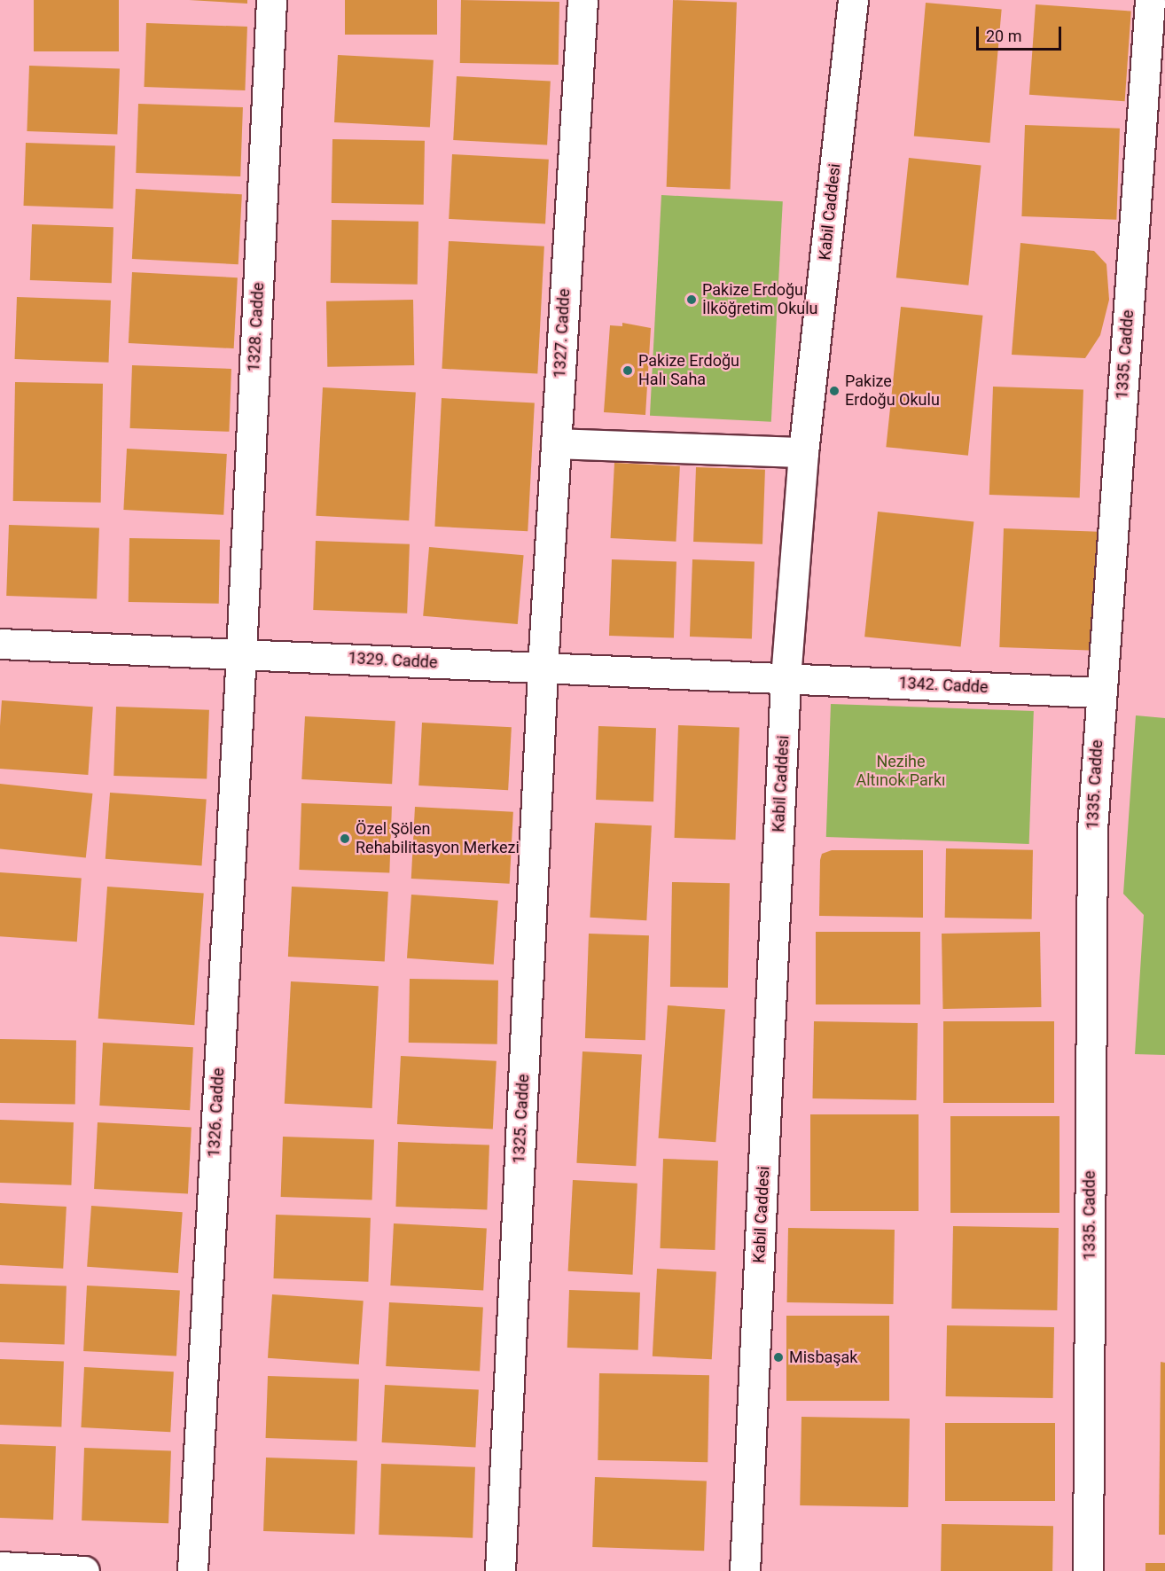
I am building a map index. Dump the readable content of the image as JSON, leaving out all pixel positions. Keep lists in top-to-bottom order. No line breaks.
{"streets":{"street":["Kabil Caddesi","1328. Cadde","1327. Cadde","1335. Cadde","1329. Cadde","1342. Cadde","1326. Cadde","1325. Cadde"]},"crossings":[["Kabil Caddesi","1329. Cadde"],["Kabil Caddesi","1342. Cadde"],["1328. Cadde","1329. Cadde"],["1328. Cadde","1326. Cadde"],["1327. Cadde","1329. Cadde"],["1327. Cadde","1325. Cadde"],["1335. Cadde","1342. Cadde"],["1329. Cadde","1342. Cadde"],["1329. Cadde","1326. Cadde"],["1329. Cadde","1325. Cadde"]],"parks":["Nezihe Altınok Parkı"],"places":["Pakize Erdoğu İlköğretim Okulu","Pakize Erdoğu Halı Saha","Pakize Erdoğu Okulu","Özel Şölen Rehabilitasyon Merkezi","Misbaşak"],"scale_bar":"20 m"}
